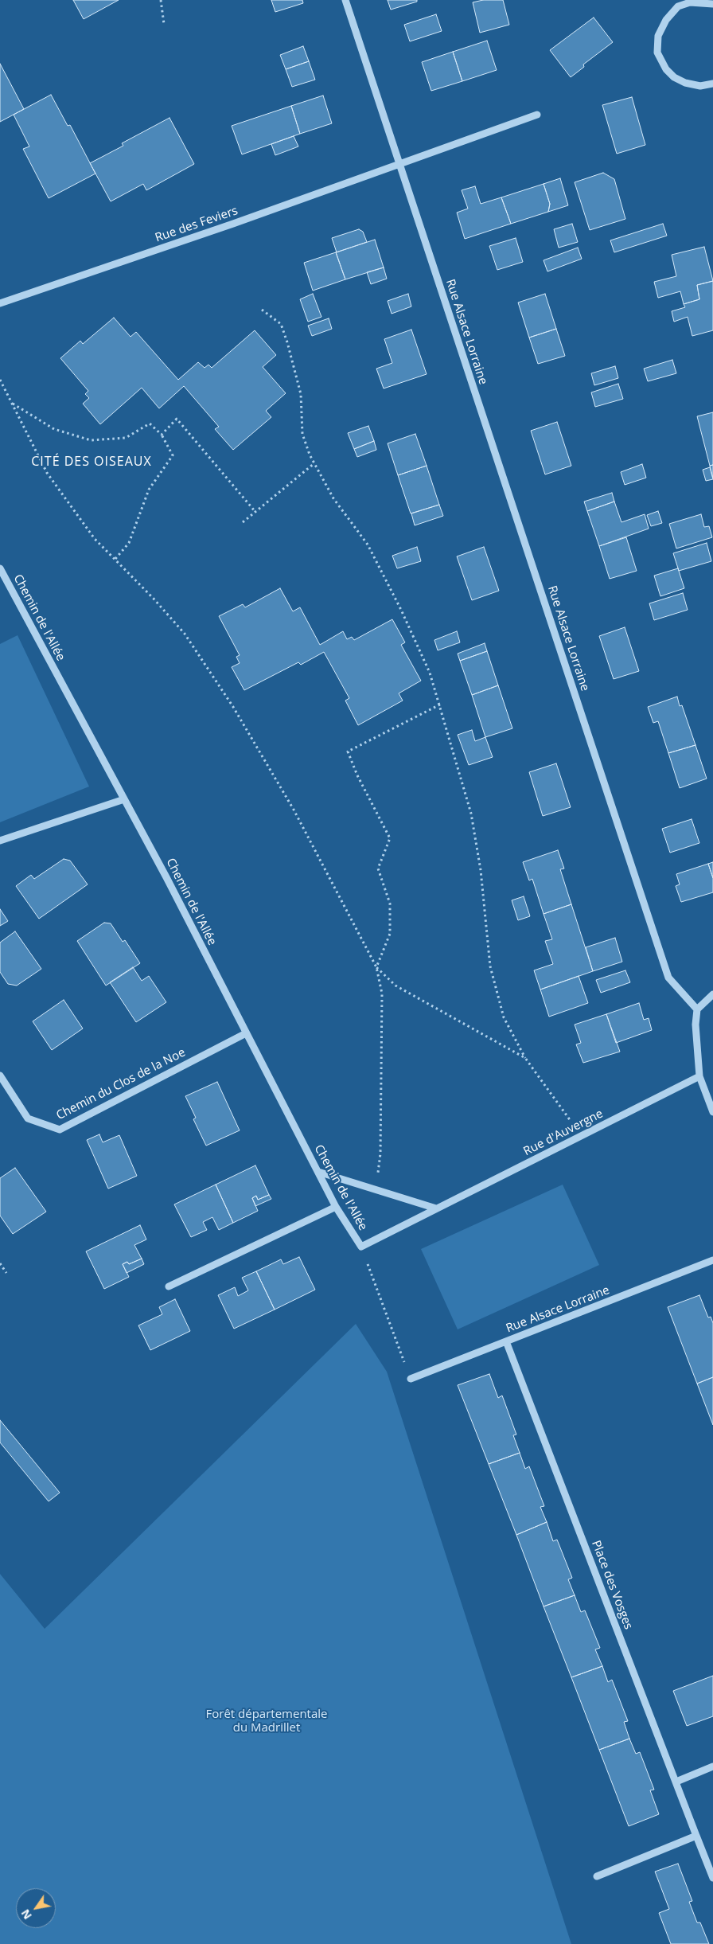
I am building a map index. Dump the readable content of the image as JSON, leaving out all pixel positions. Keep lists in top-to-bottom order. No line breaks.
{"streets":{"street":["Rue des Feviers","Rue Alsace Lorraine","Chemin de l'Allée","Chemin du Clos de la Noe","Rue d'Auvergne","Place des Vosges"]},"crossings":[["Rue des Feviers","Rue Alsace Lorraine"],["Rue Alsace Lorraine","Place des Vosges"],["Chemin de l'Allée","Chemin du Clos de la Noe"],["Chemin de l'Allée","Rue d'Auvergne"]],"districts":["CITÉ DES OISEAUX"],"parks":["Forêt départementale du Madrillet"],"north":"bottom left"}
